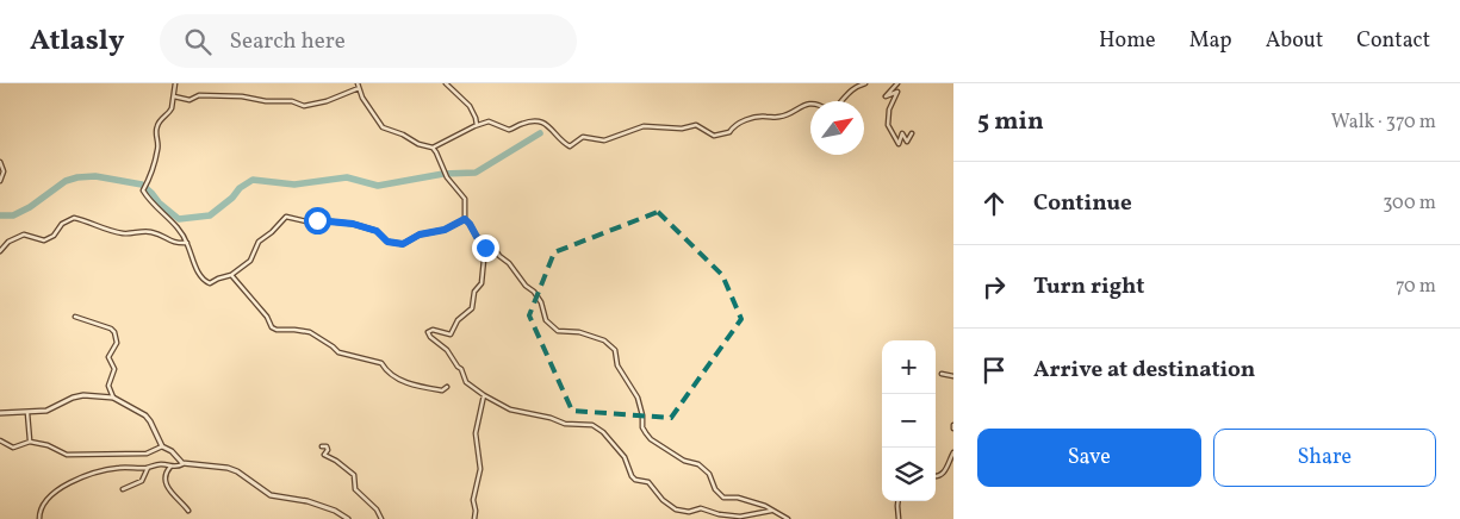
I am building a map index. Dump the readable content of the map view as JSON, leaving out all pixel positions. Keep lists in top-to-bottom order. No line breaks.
{"north":"top right","page":{"header":"Atlasly","search":"Search here","nav":["Home","Map","About","Contact"],"heading":["5 min","Walk · 370 m"],"list":[["Continue","300 m"],["Turn right","70 m"],"Arrive at destination"],"map_buttons":["+","−"],"buttons":["Save","Share"]}}
